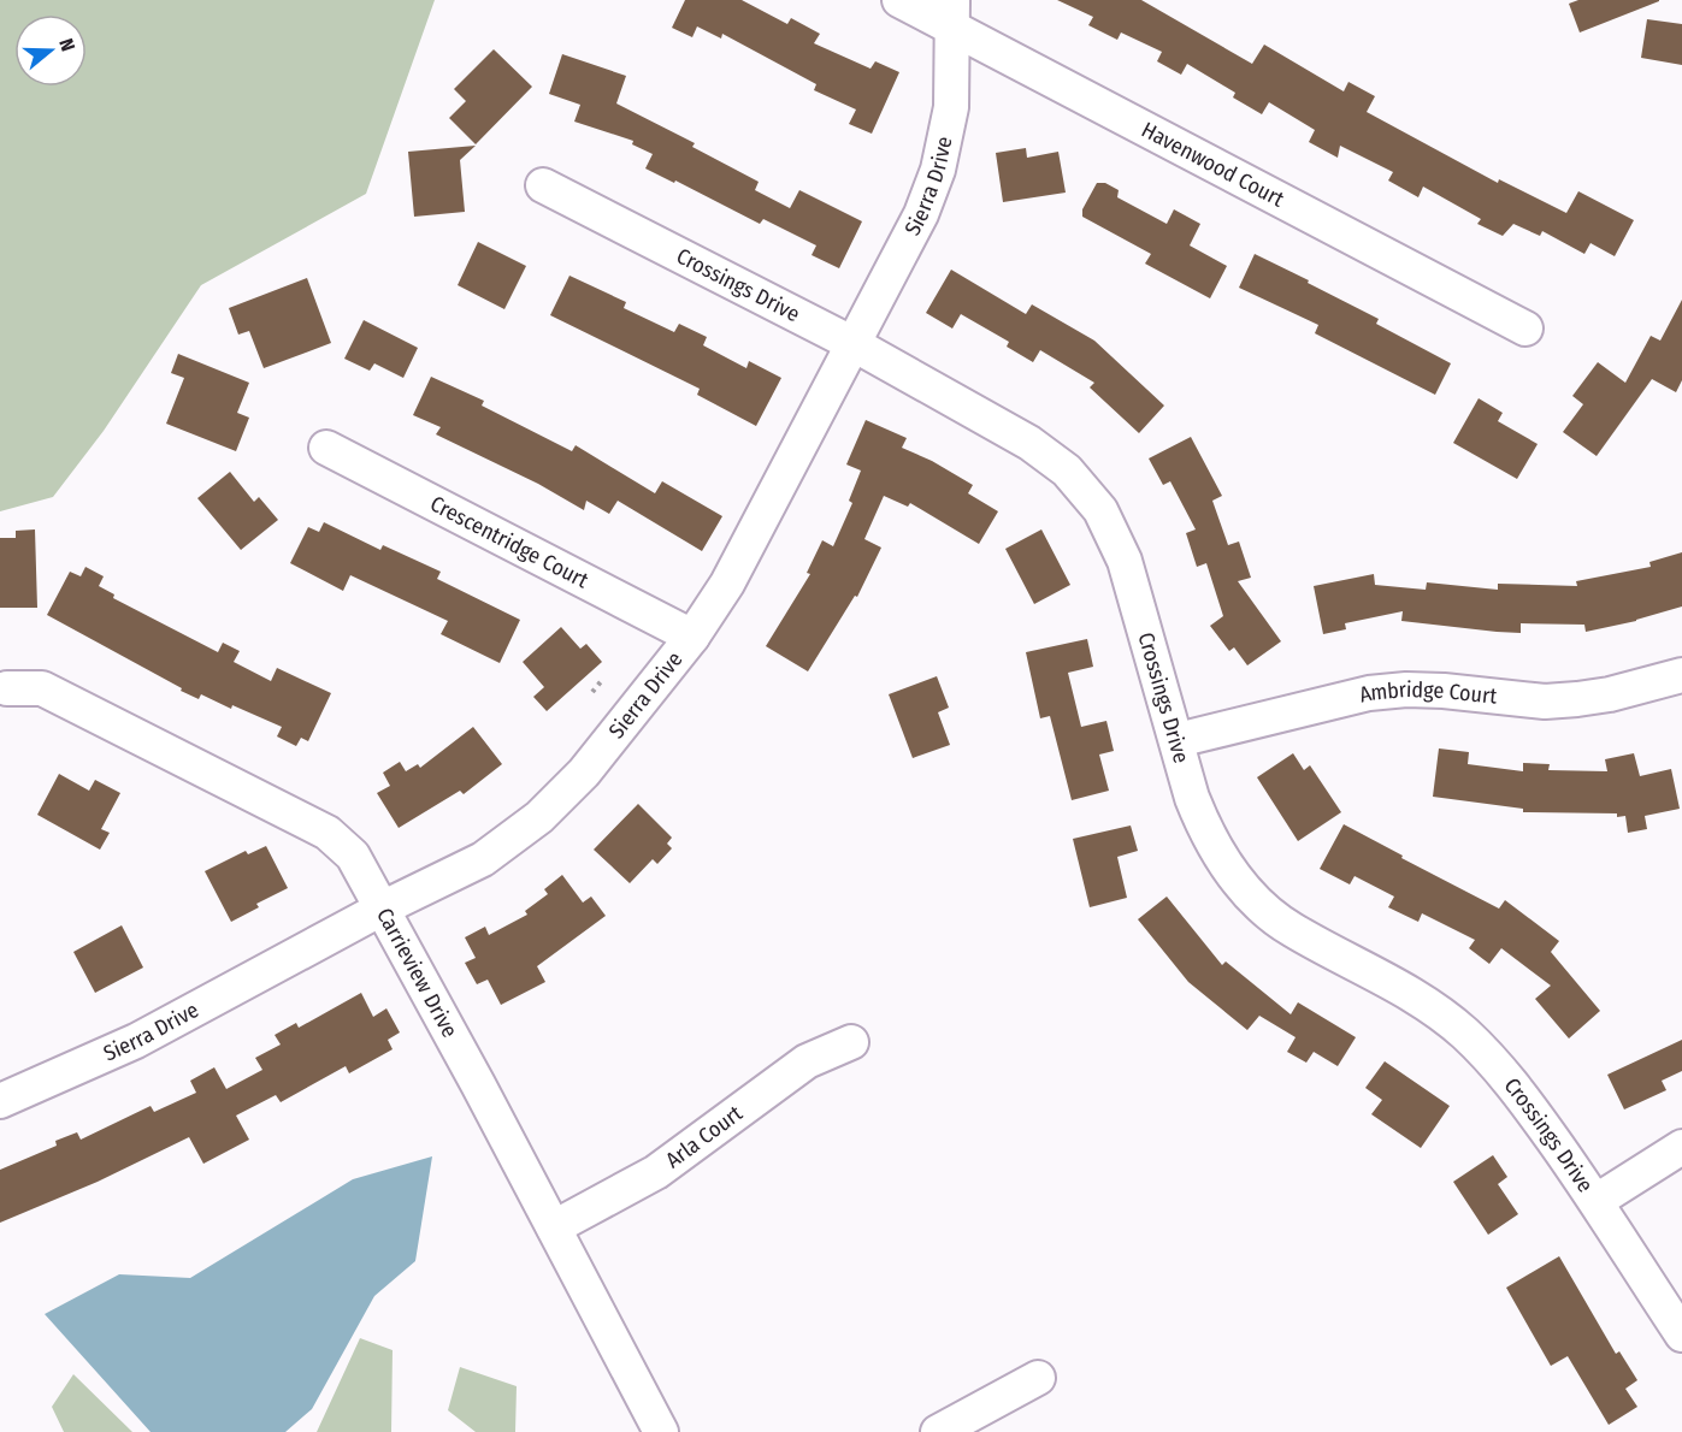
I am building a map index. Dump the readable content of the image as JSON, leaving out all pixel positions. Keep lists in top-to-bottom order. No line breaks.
{"streets":{"street":["Havenwood Court","Sierra Drive","Crossings Drive","Crescentridge Court","Ambridge Court","Carrieview Drive","Arla Court"]},"crossings":[["Havenwood Court","Sierra Drive"],["Sierra Drive","Crossings Drive"],["Sierra Drive","Crescentridge Court"],["Sierra Drive","Carrieview Drive"],["Crossings Drive","Ambridge Court"],["Carrieview Drive","Arla Court"]],"north":"right"}
